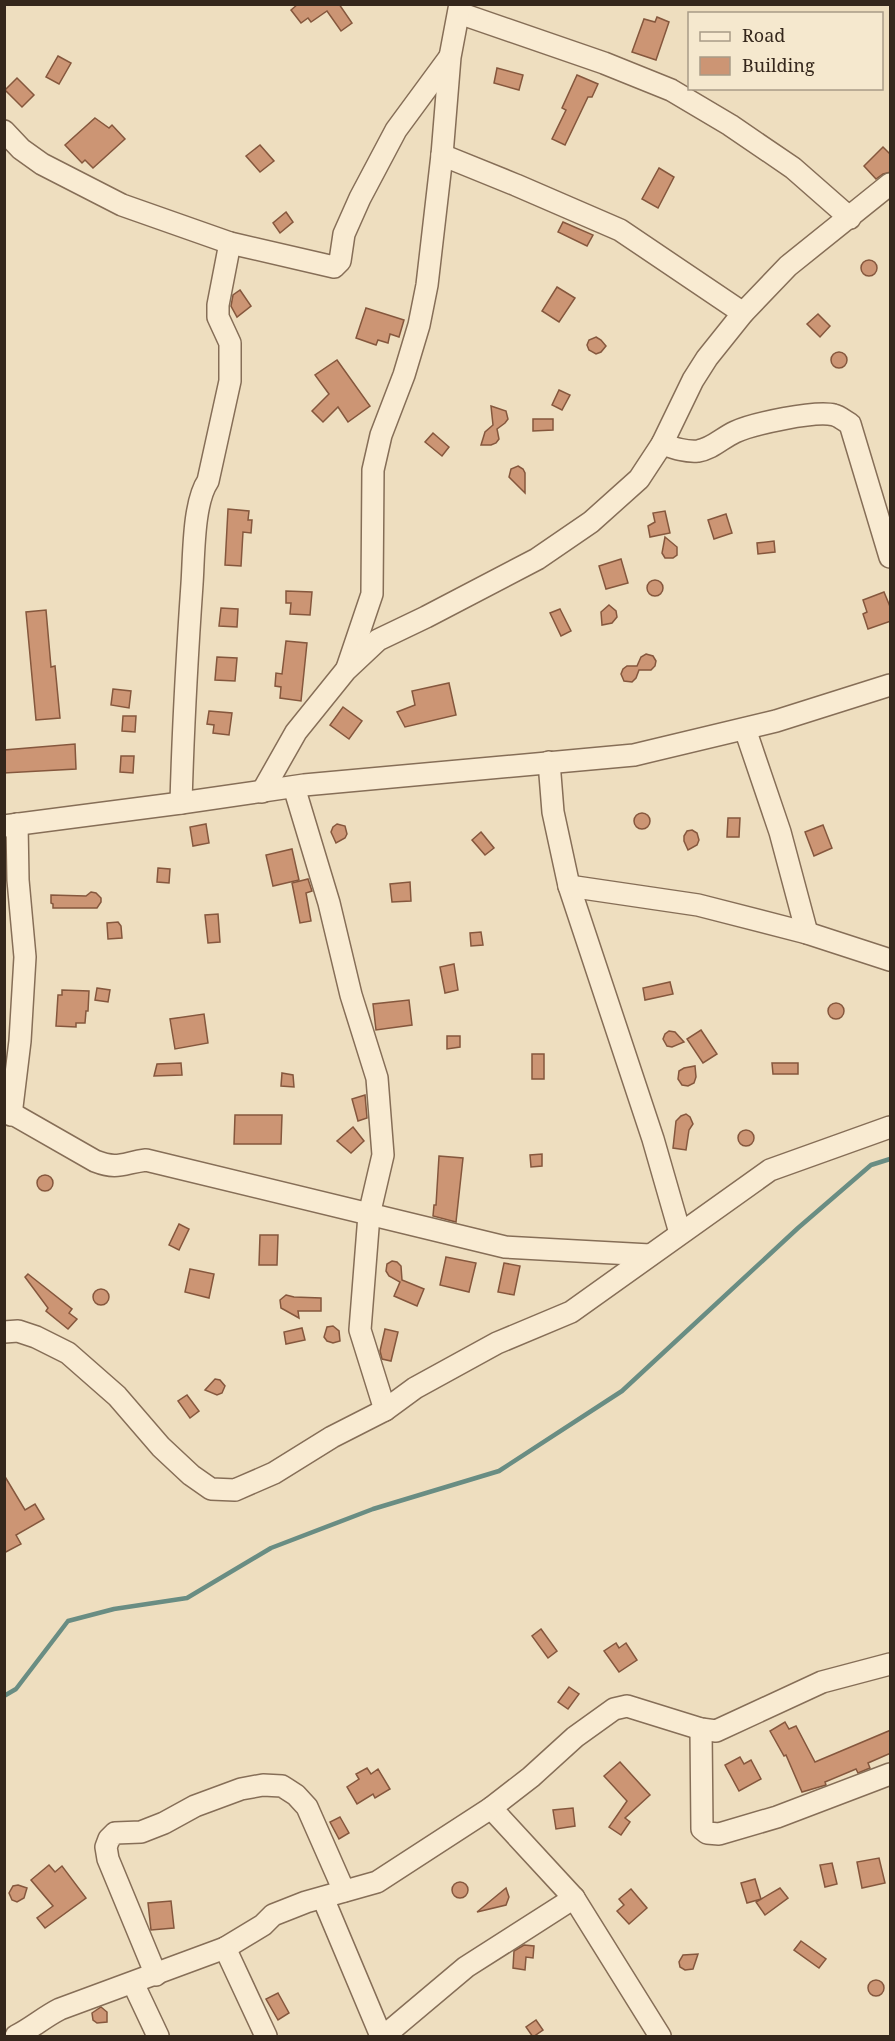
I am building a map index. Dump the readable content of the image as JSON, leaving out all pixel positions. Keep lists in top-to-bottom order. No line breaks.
{"legend":["Road","Building"]}
